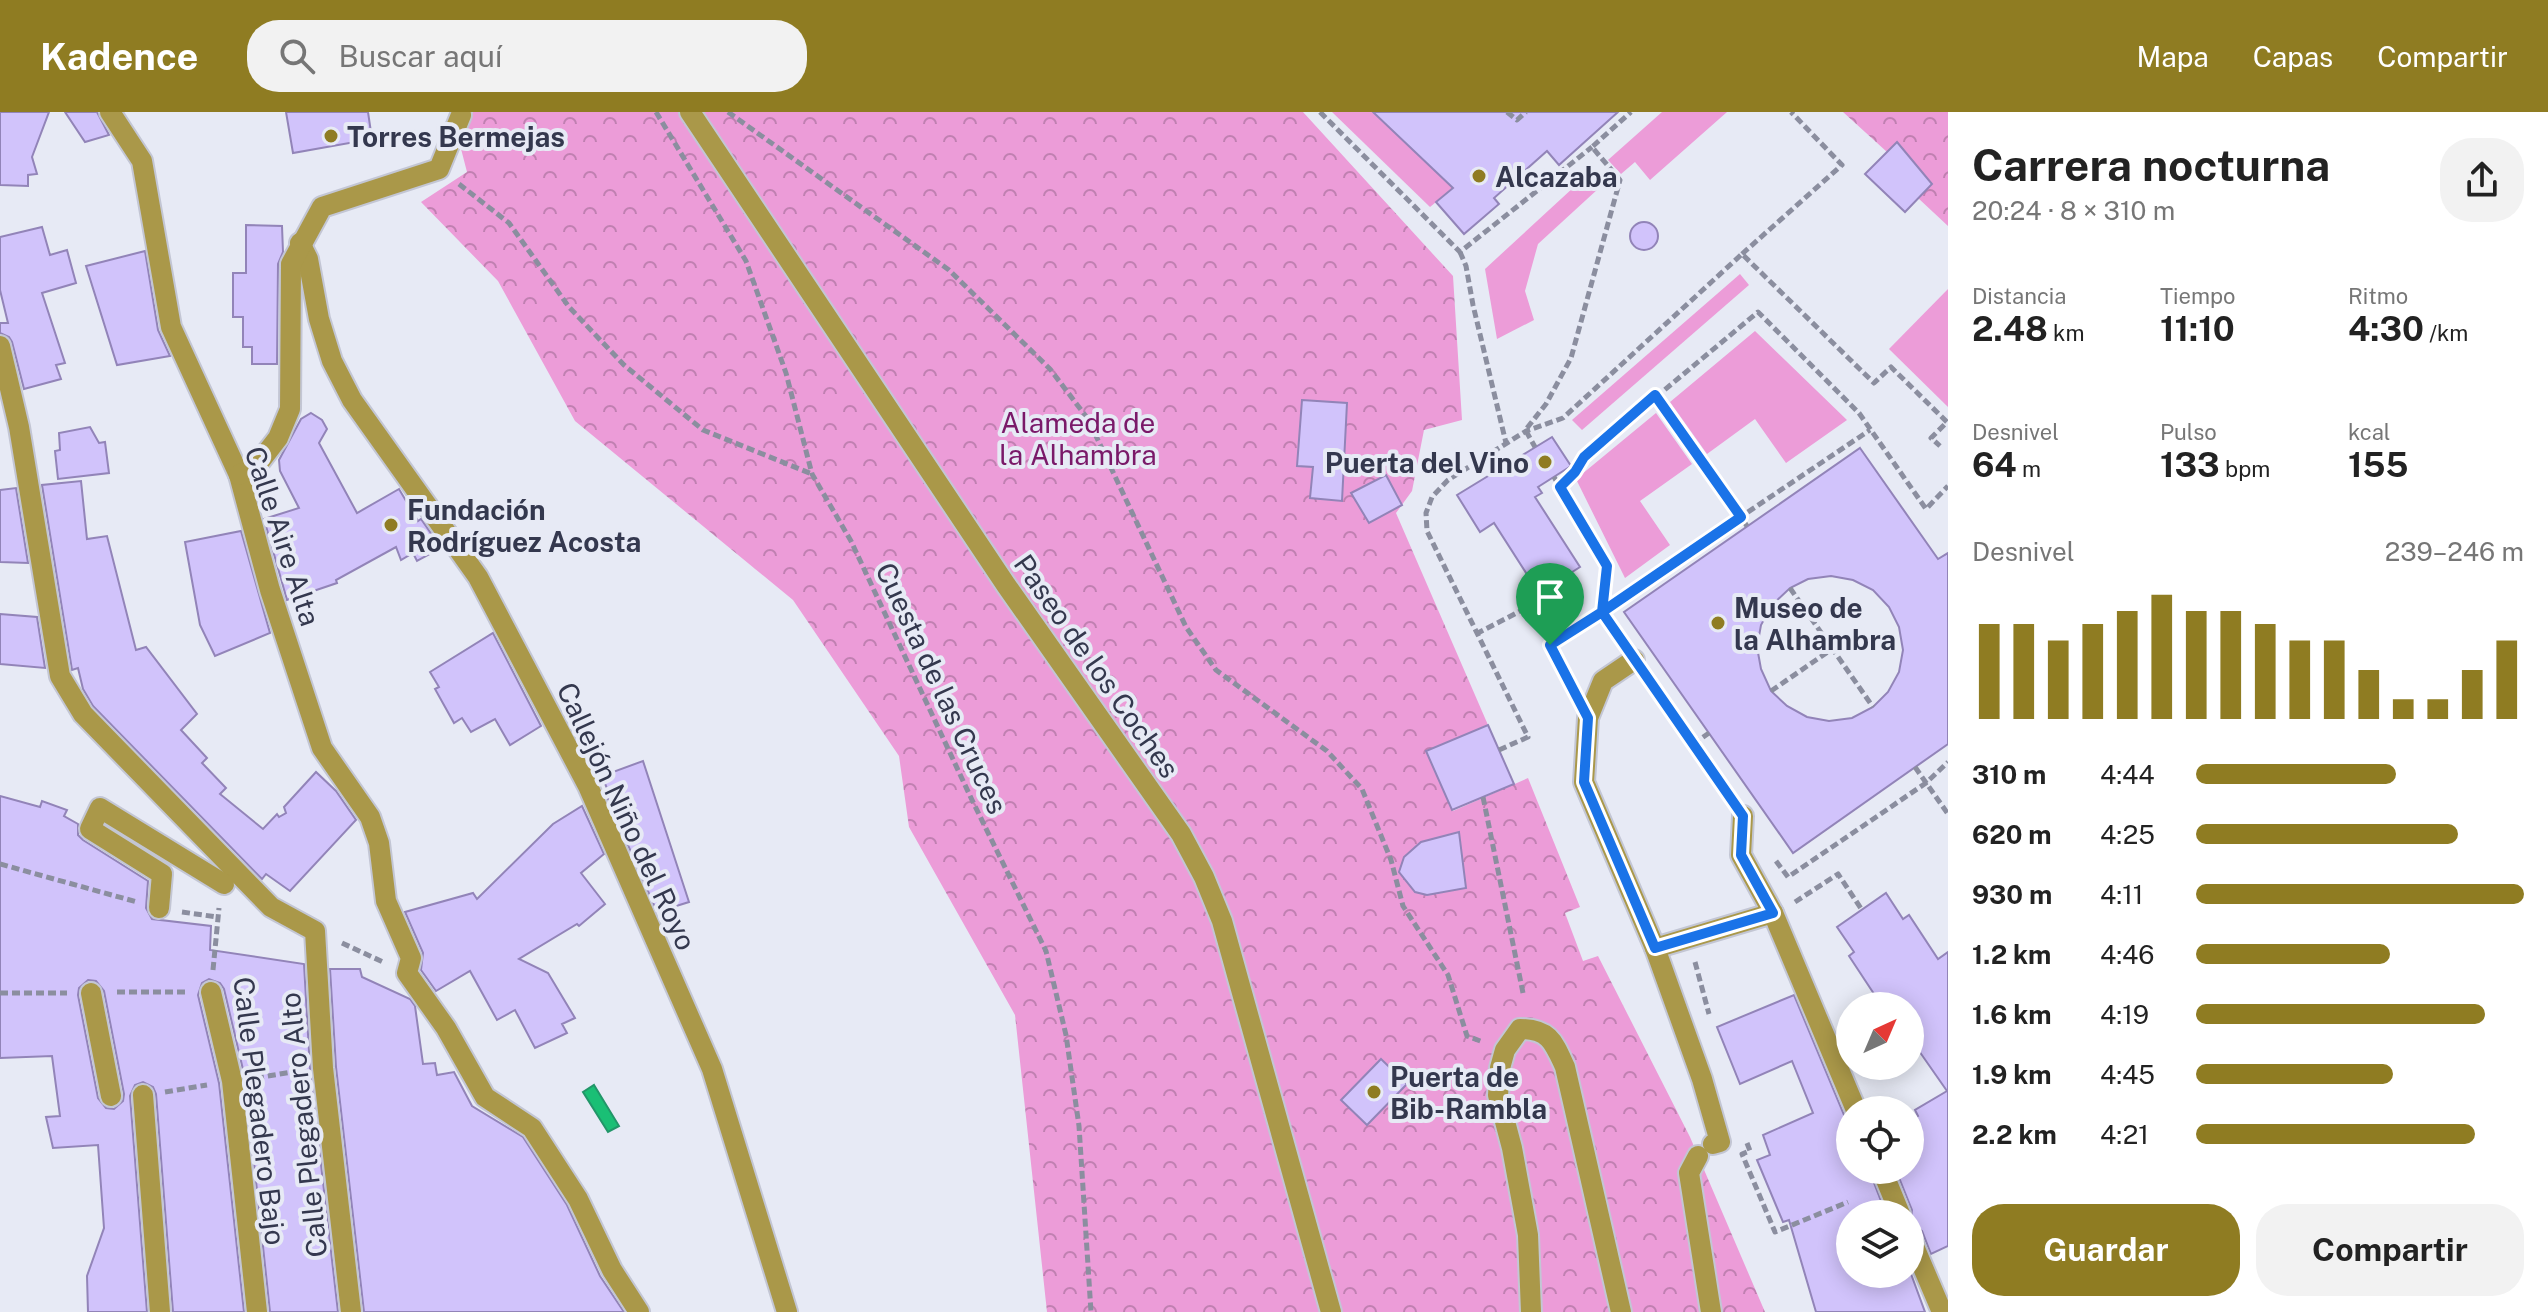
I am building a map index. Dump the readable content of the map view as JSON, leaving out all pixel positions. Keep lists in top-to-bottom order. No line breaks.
{"streets":{"street":["Calle Aire Alta","Paseo de los Coches","Callejón Niño del Royo","Calle Plegadero Bajo","Calle Plegadero Alto"],"path":["Cuesta de las Cruces"]},"parks":["Alameda de la Alhambra"],"places":["Torres Bermejas","Alcazaba","Puerta del Vino","Fundación Rodríguez Acosta","Museo de la Alhambra","Puerta de Bib-Rambla"],"north":"top right","page":{"header":"Kadence","search":"Buscar aquí","nav":["Mapa","Capas","Compartir"],"heading":["Carrera nocturna","20:24 · 8 × 310 m"],"stats":[["Distancia","2.48 km"],["Tiempo","11:10"],["Ritmo","4:30 /km"],["Desnivel","64 m"],["Pulso","133 bpm"],["kcal","155"]],"chart":["Desnivel","239–246 m"],"list":[{"name":"310 m","note":"4:44"},{"name":"620 m","note":"4:25"},{"name":"930 m","note":"4:11"},{"name":"1.2 km","note":"4:46"},{"name":"1.6 km","note":"4:19"},{"name":"1.9 km","note":"4:45"},{"name":"2.2 km","note":"4:21"}],"buttons":["Guardar","Compartir"]}}
